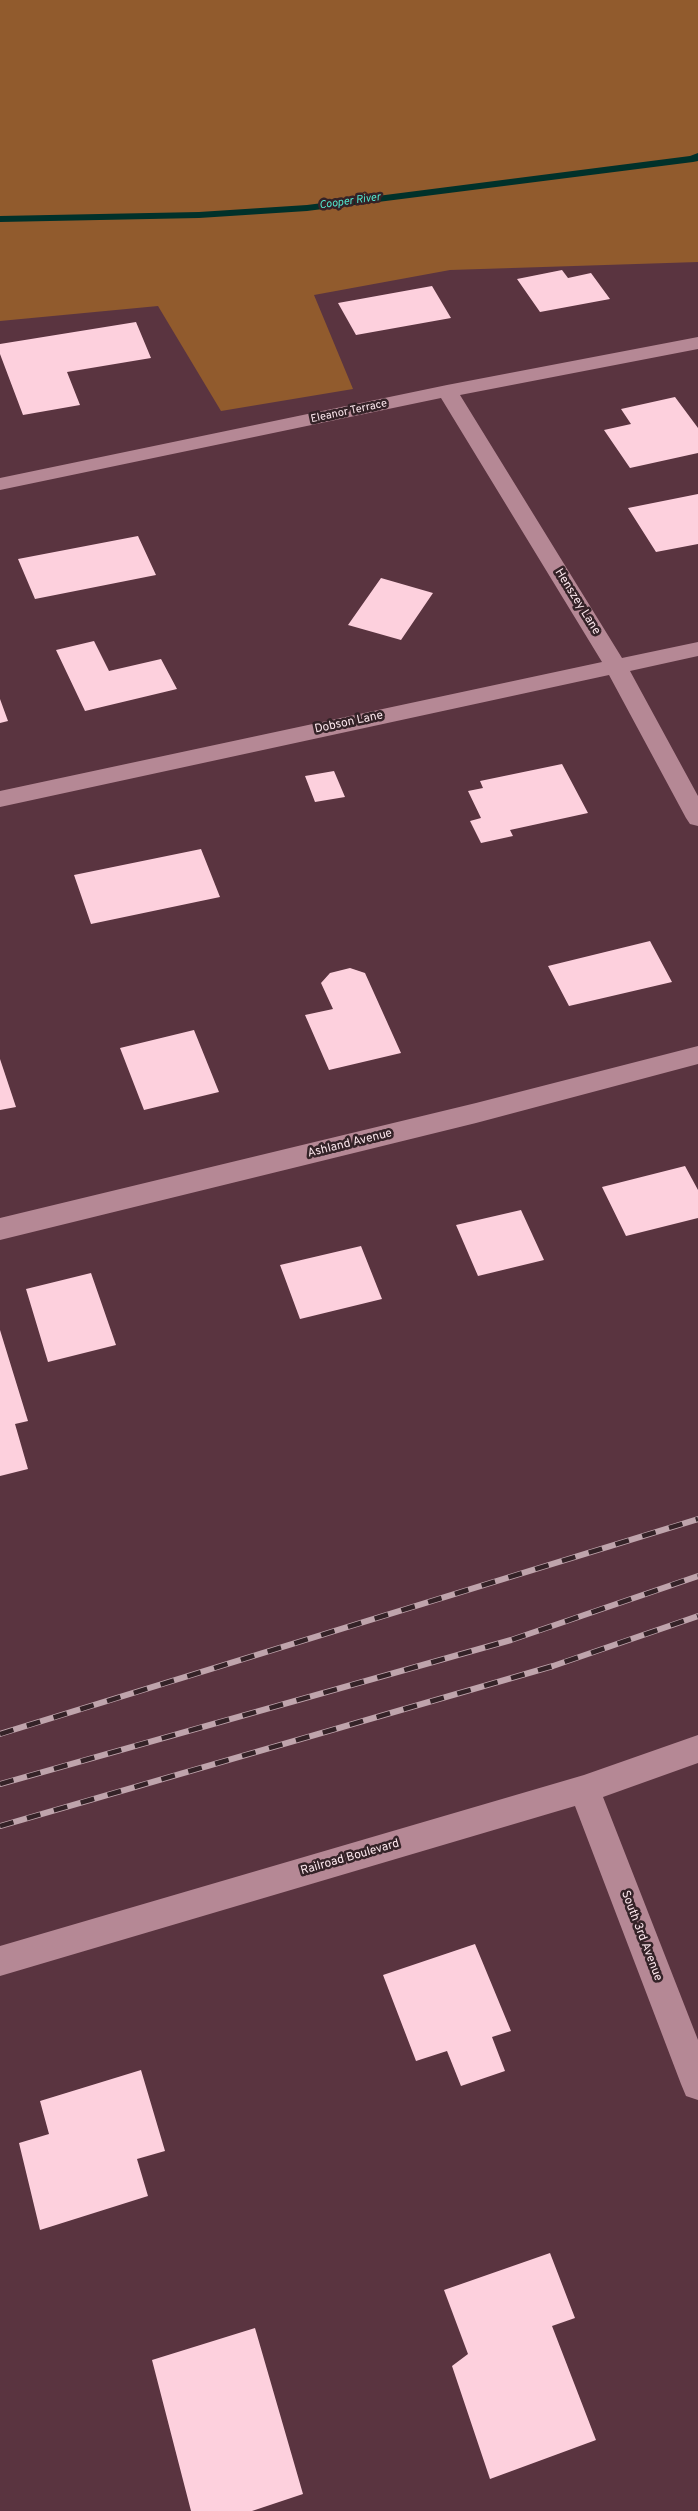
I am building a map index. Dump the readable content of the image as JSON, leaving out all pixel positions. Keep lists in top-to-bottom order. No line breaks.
{"streets":{"street":["Eleanor Terrace","Henszey Lane","Dobson Lane","Ashland Avenue","Railroad Boulevard","South 3rd Avenue"]},"crossings":[["Eleanor Terrace","Henszey Lane"],["Henszey Lane","Dobson Lane"],["Railroad Boulevard","South 3rd Avenue"]],"water":["Cooper River"]}
